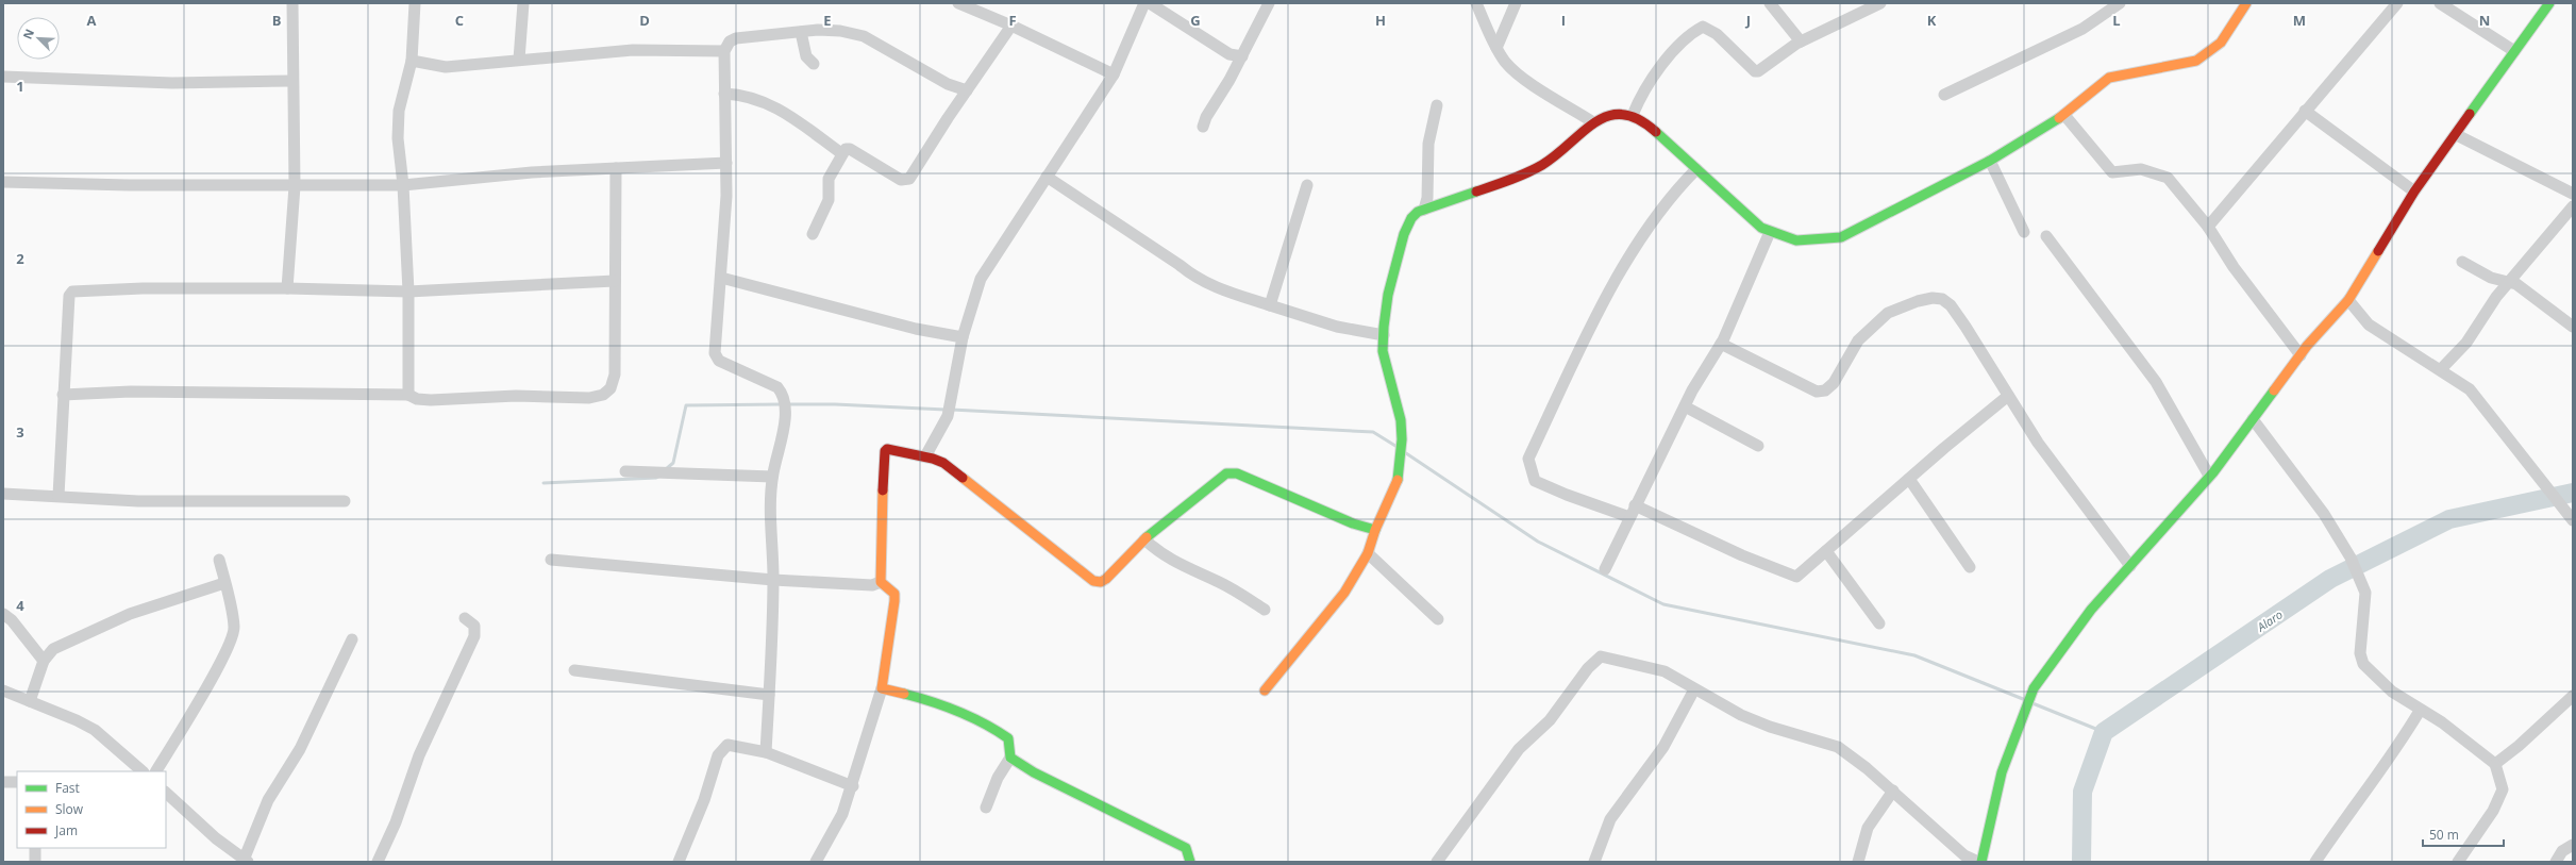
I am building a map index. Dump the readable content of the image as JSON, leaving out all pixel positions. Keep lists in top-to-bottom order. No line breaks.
{"water":["Alaro"],"legend":["Fast","Slow","Jam"],"scale_bar":"50 m","north":"top left","grid":{"columns":["A","B","C","D","E","F","G","H","I","J","K","L","M","N"],"rows":["1","2","3","4"]}}
